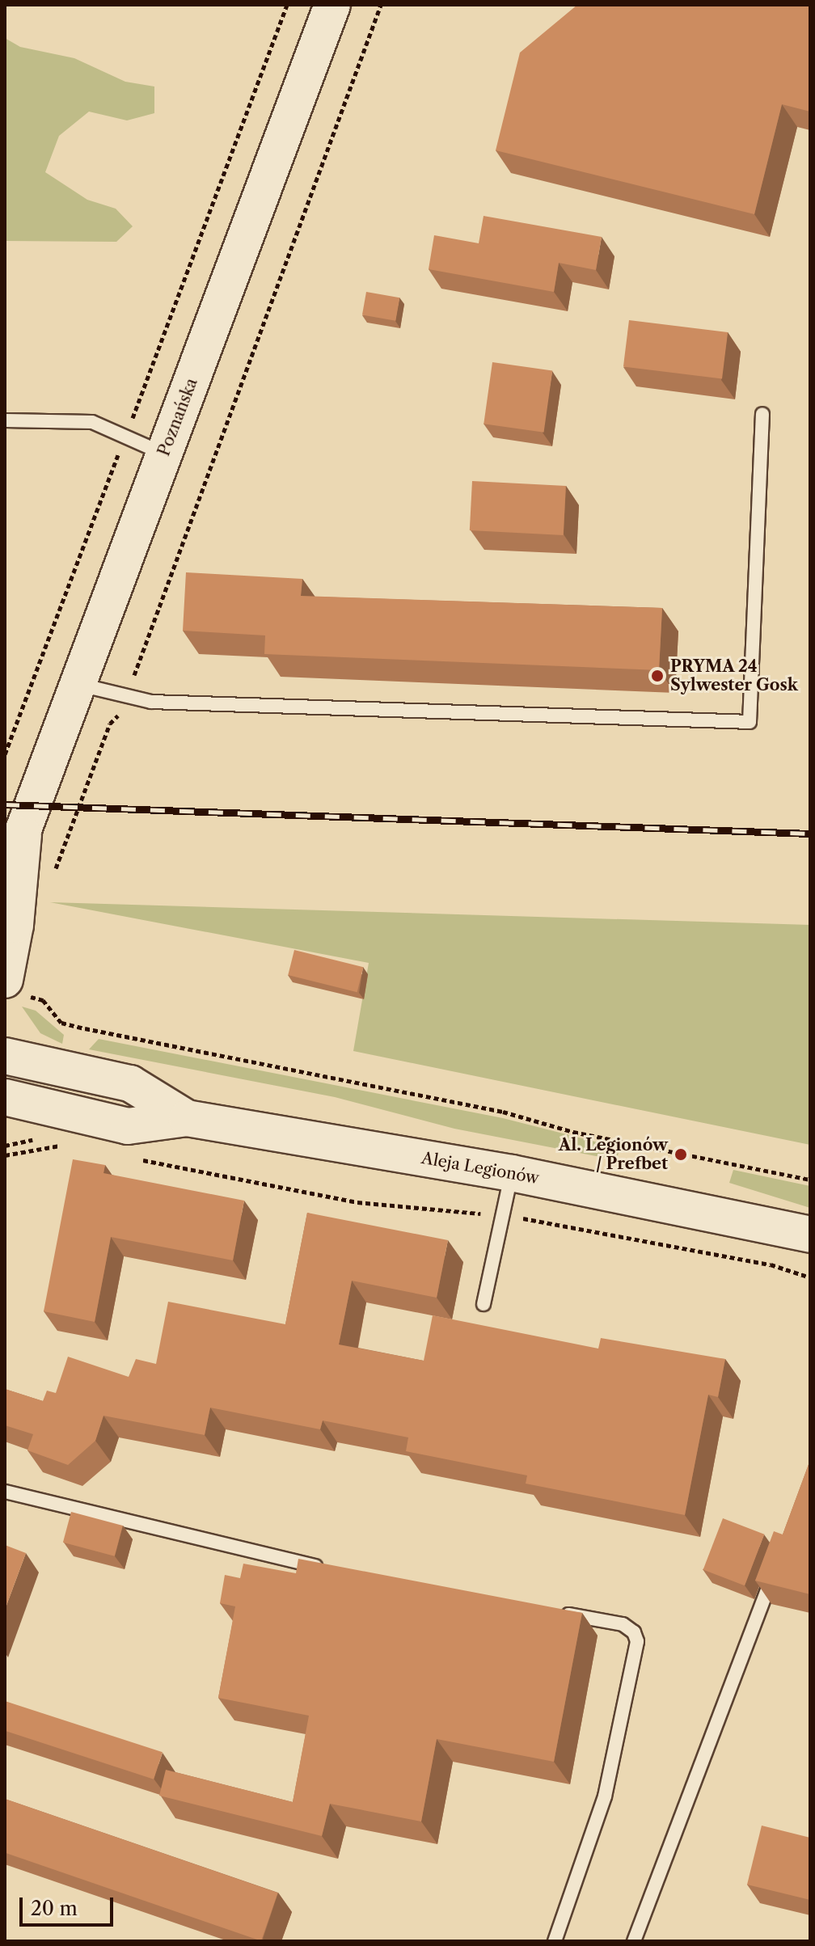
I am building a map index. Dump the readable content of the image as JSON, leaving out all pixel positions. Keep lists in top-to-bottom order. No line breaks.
{"streets":{"main road":["Poznańska","Aleja Legionów"]},"places":["PRYMA 24 Sylwester Gosk","Al. Legionów / Prefbet"],"scale_bar":"20 m"}
